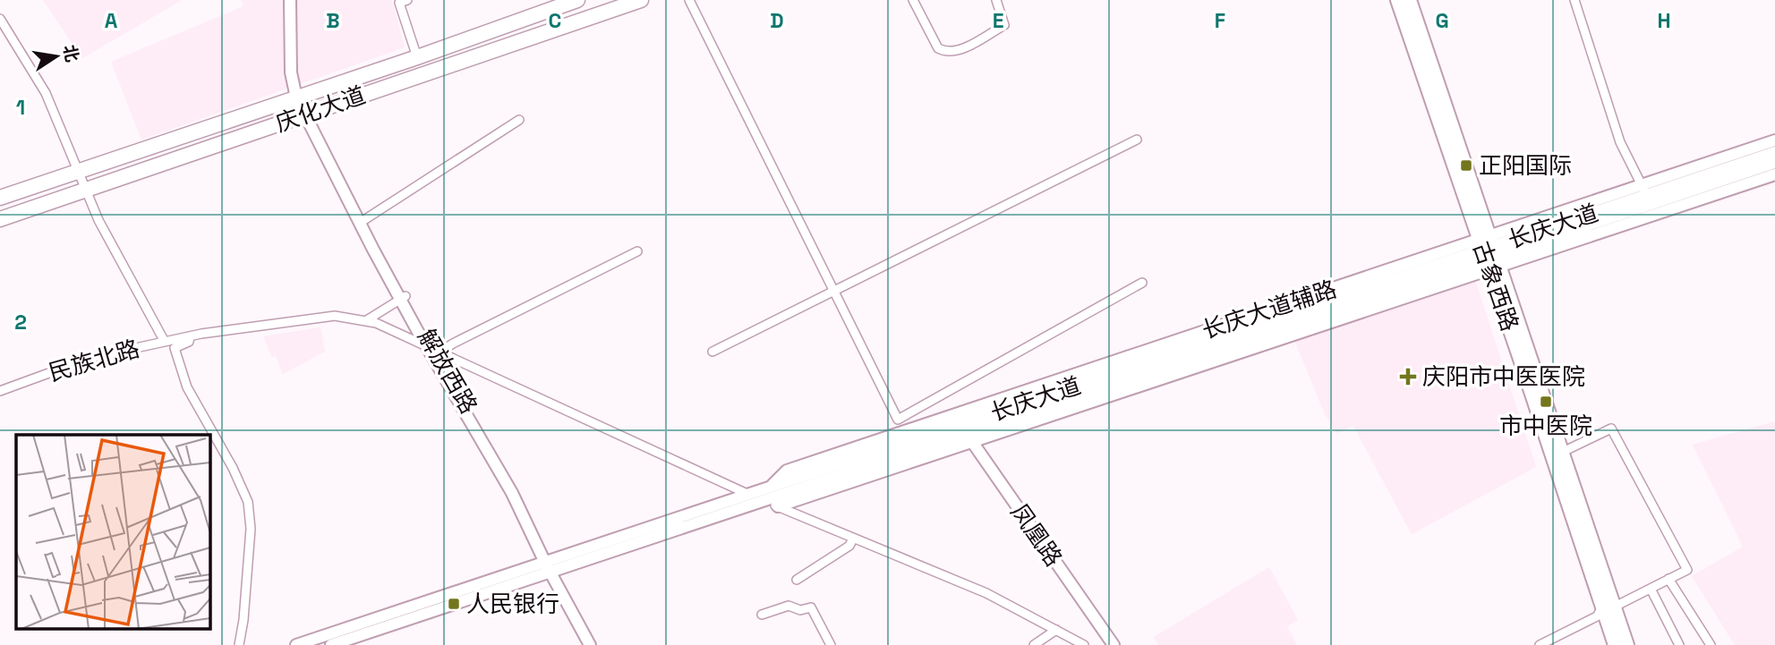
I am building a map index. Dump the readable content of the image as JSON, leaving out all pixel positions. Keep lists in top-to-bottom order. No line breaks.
{"streets":{"highway":["庆化大道"],"main road":["古象西路"],"street":["长庆大道","长庆大道辅路","民族北路","解放西路","凤凰路"]},"crossings":[["庆化大道","解放西路"],["长庆大道","古象西路"],["长庆大道","长庆大道辅路"],["长庆大道","解放西路"],["长庆大道","凤凰路"],["古象西路","长庆大道辅路"]],"places":{"transit":["正阳国际","市中医院","人民银行"],"health":["庆阳市中医医院"]},"north":"right","grid":{"columns":["A","B","C","D","E","F","G","H"],"rows":["1","2"]}}
